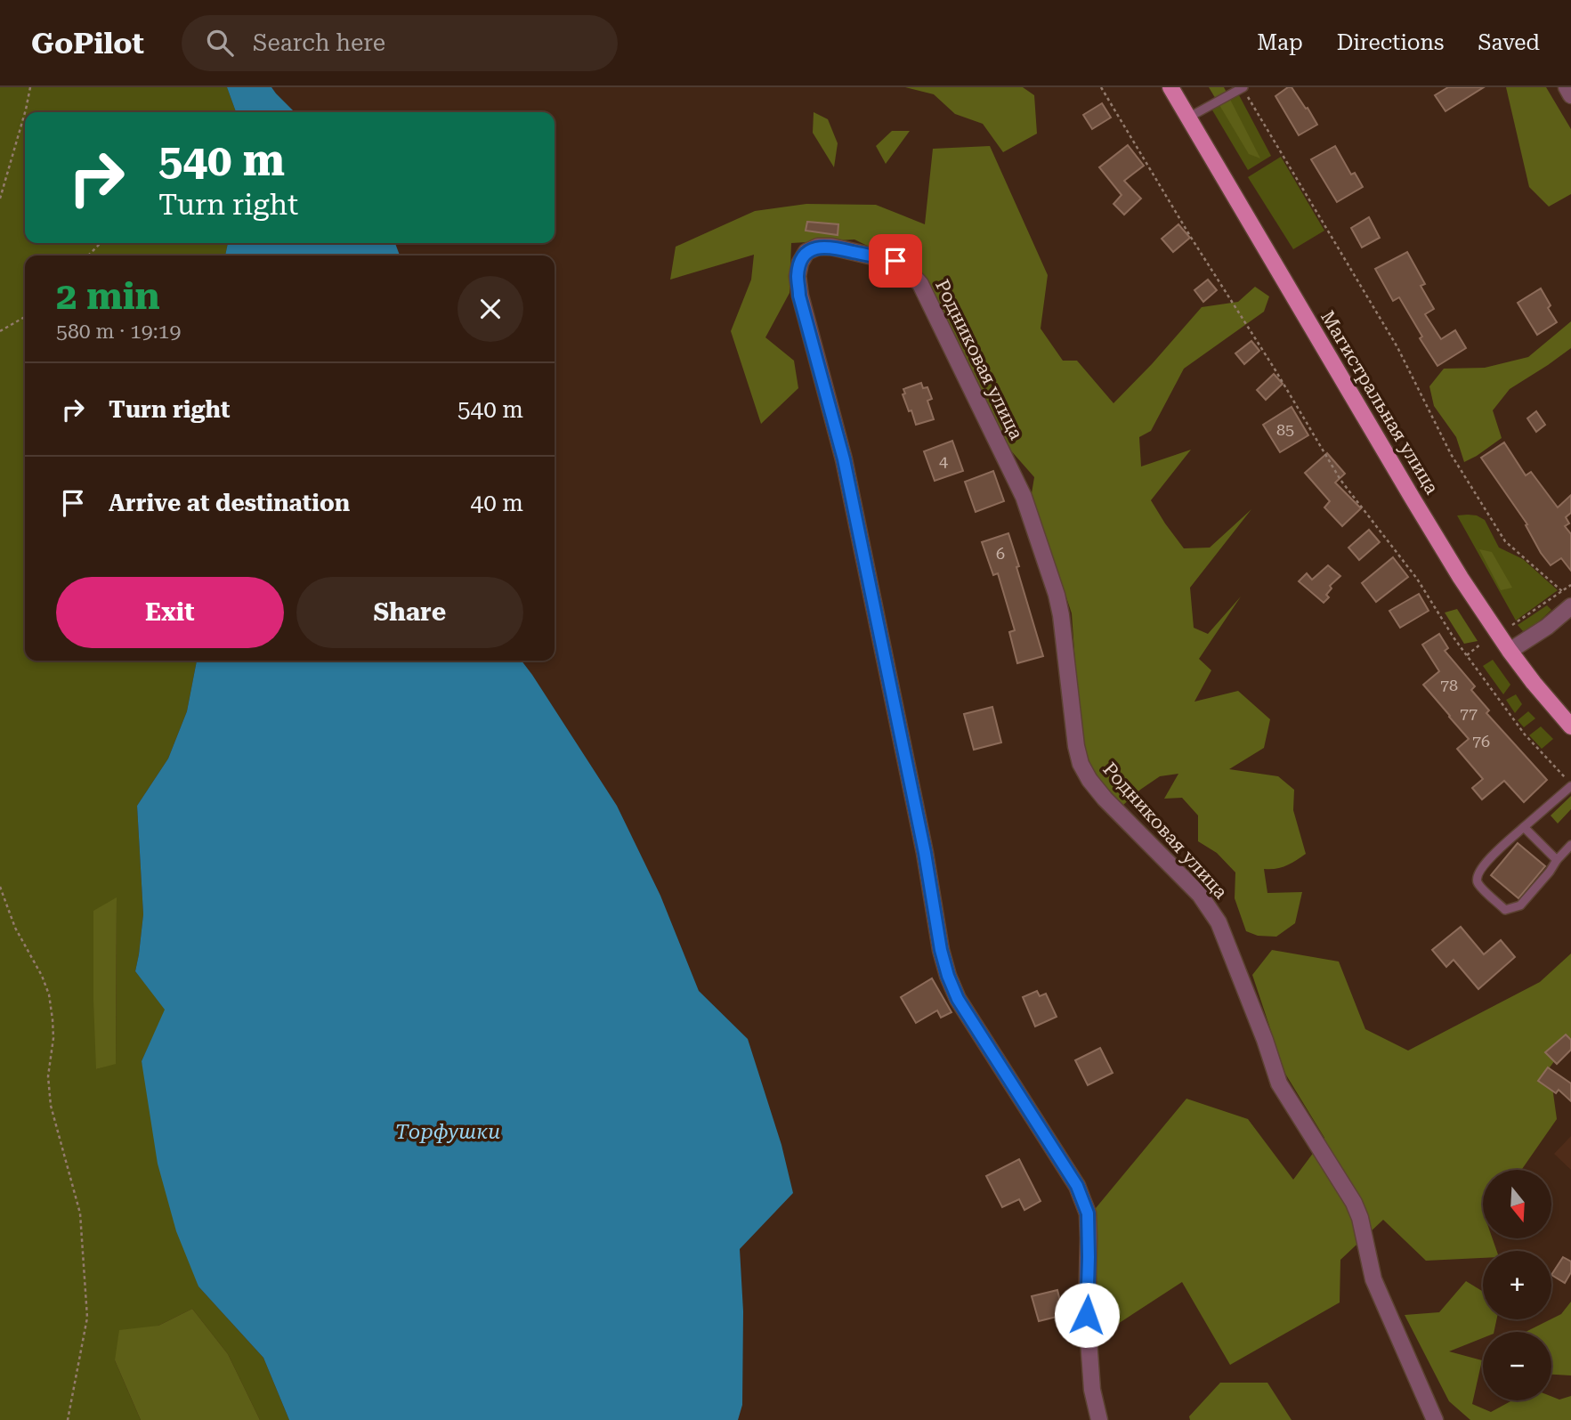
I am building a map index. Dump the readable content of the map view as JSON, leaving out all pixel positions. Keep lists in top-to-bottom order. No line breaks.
{"streets":{"main road":["Магистральная улица"],"street":["Родниковая улица"]},"water":["Торфушки"],"house_numbers":["85","4","6","78","77","76"],"north":"bottom","page":{"header":"GoPilot","search":"Search here","nav":["Map","Directions","Saved"],"turn":["540 m","Turn right"],"heading":["2 min","580 m · 19:19"],"list":[{"name":"Turn right","value":"540 m"},{"name":"Arrive at destination","value":"40 m"}],"buttons":["Exit","Share"],"map_buttons":["+","−"]}}
